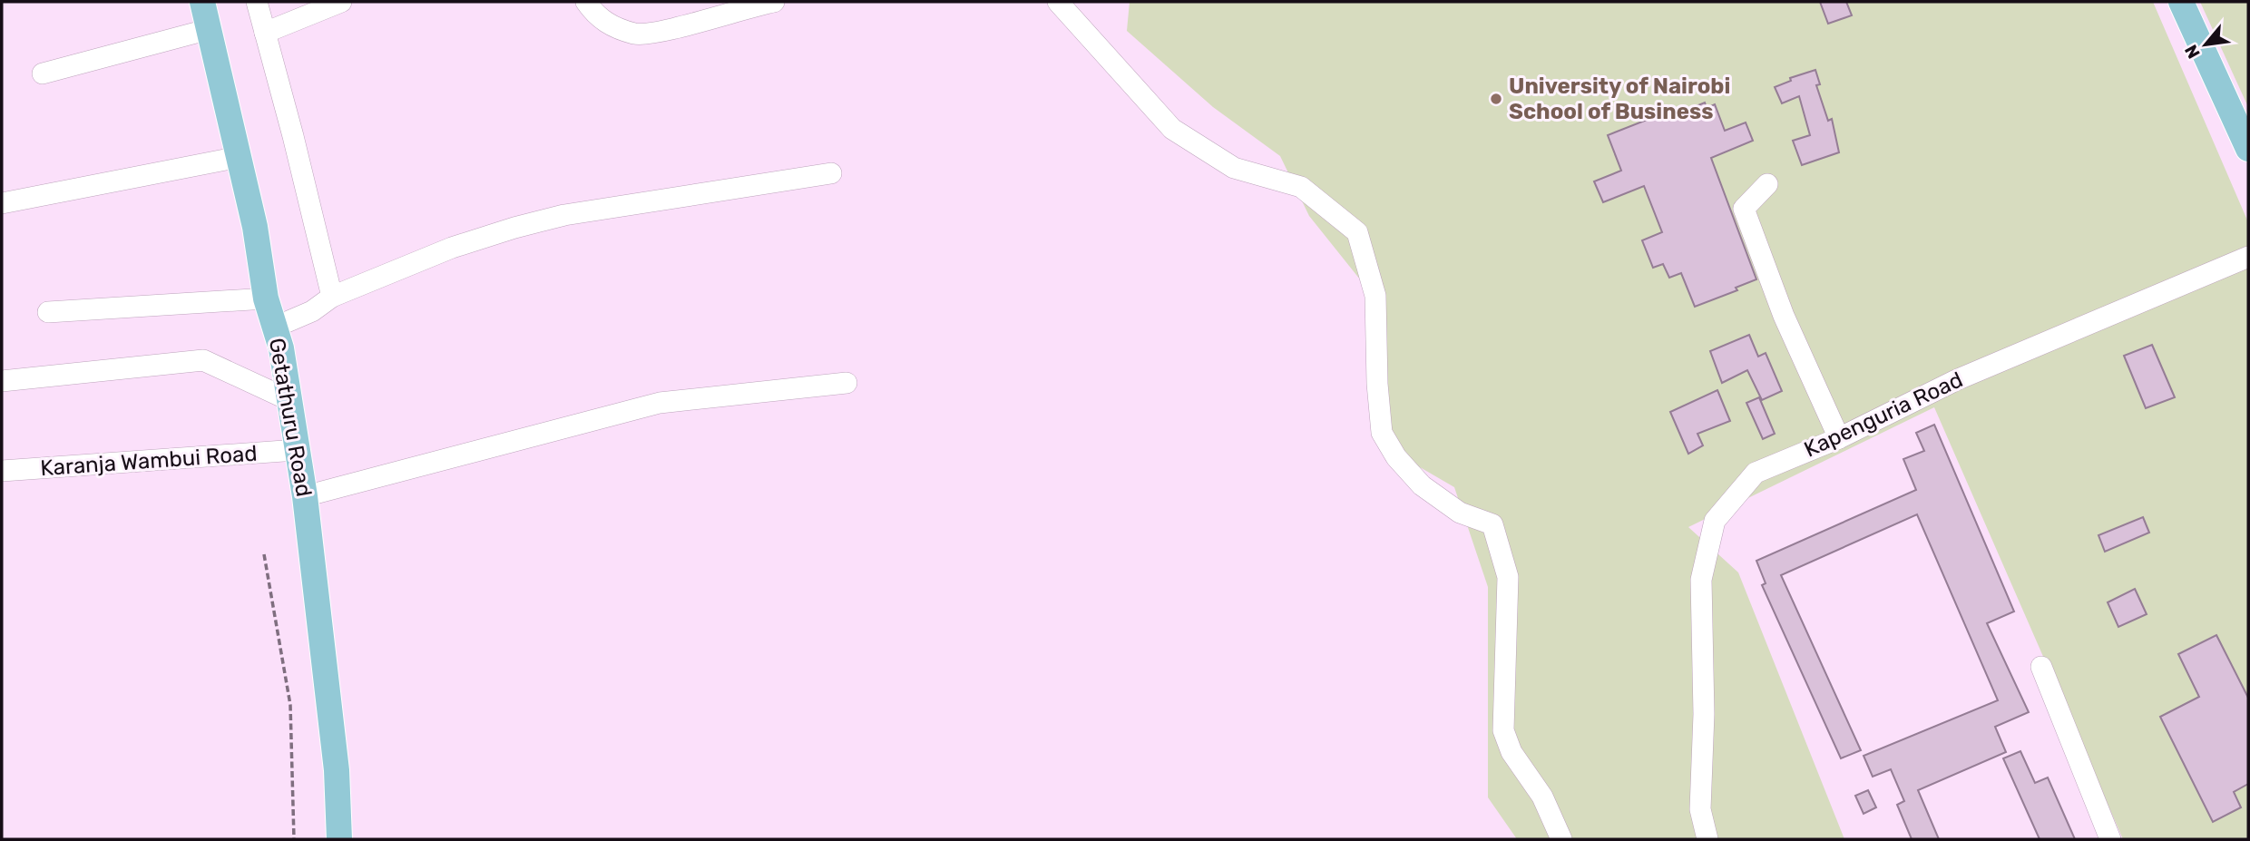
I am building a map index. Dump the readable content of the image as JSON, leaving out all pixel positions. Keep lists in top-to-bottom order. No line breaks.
{"streets":{"main road":["Getathuru Road"],"street":["Kapenguria Road","Karanja Wambui Road"]},"crossings":[["Getathuru Road","Karanja Wambui Road"]],"places":["University of Nairobi School of Business"],"north":"bottom left"}
